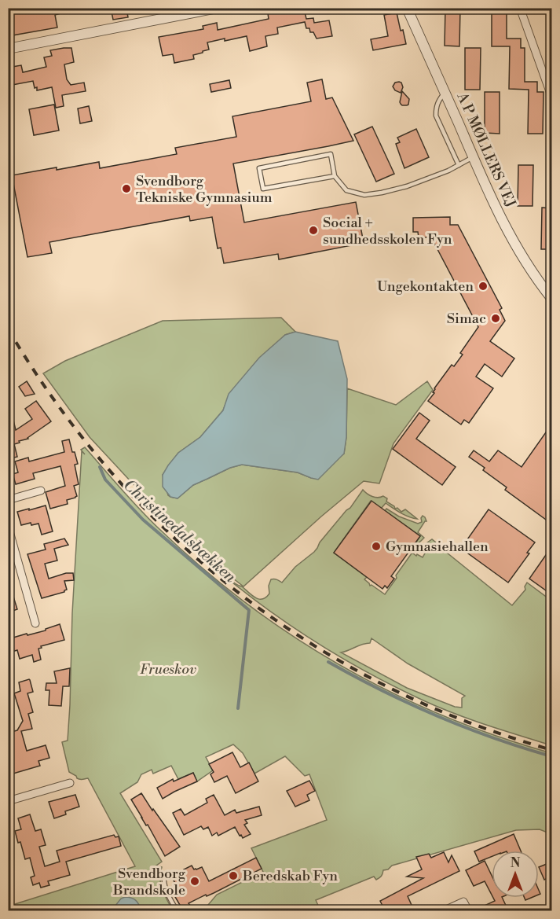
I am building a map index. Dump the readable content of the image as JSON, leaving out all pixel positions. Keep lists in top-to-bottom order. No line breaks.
{"streets":{"street":["A P MØLLERS VEJ"]},"water":["Christinedalsbækken"],"parks":["Frueskov"],"places":["Svendborg Tekniske Gymnasium","Social + sundhedsskolen Fyn","Ungekontakten","Simac","Gymnasiehallen","Beredskab Fyn","Svendborg Brandskole"],"north":"top"}
